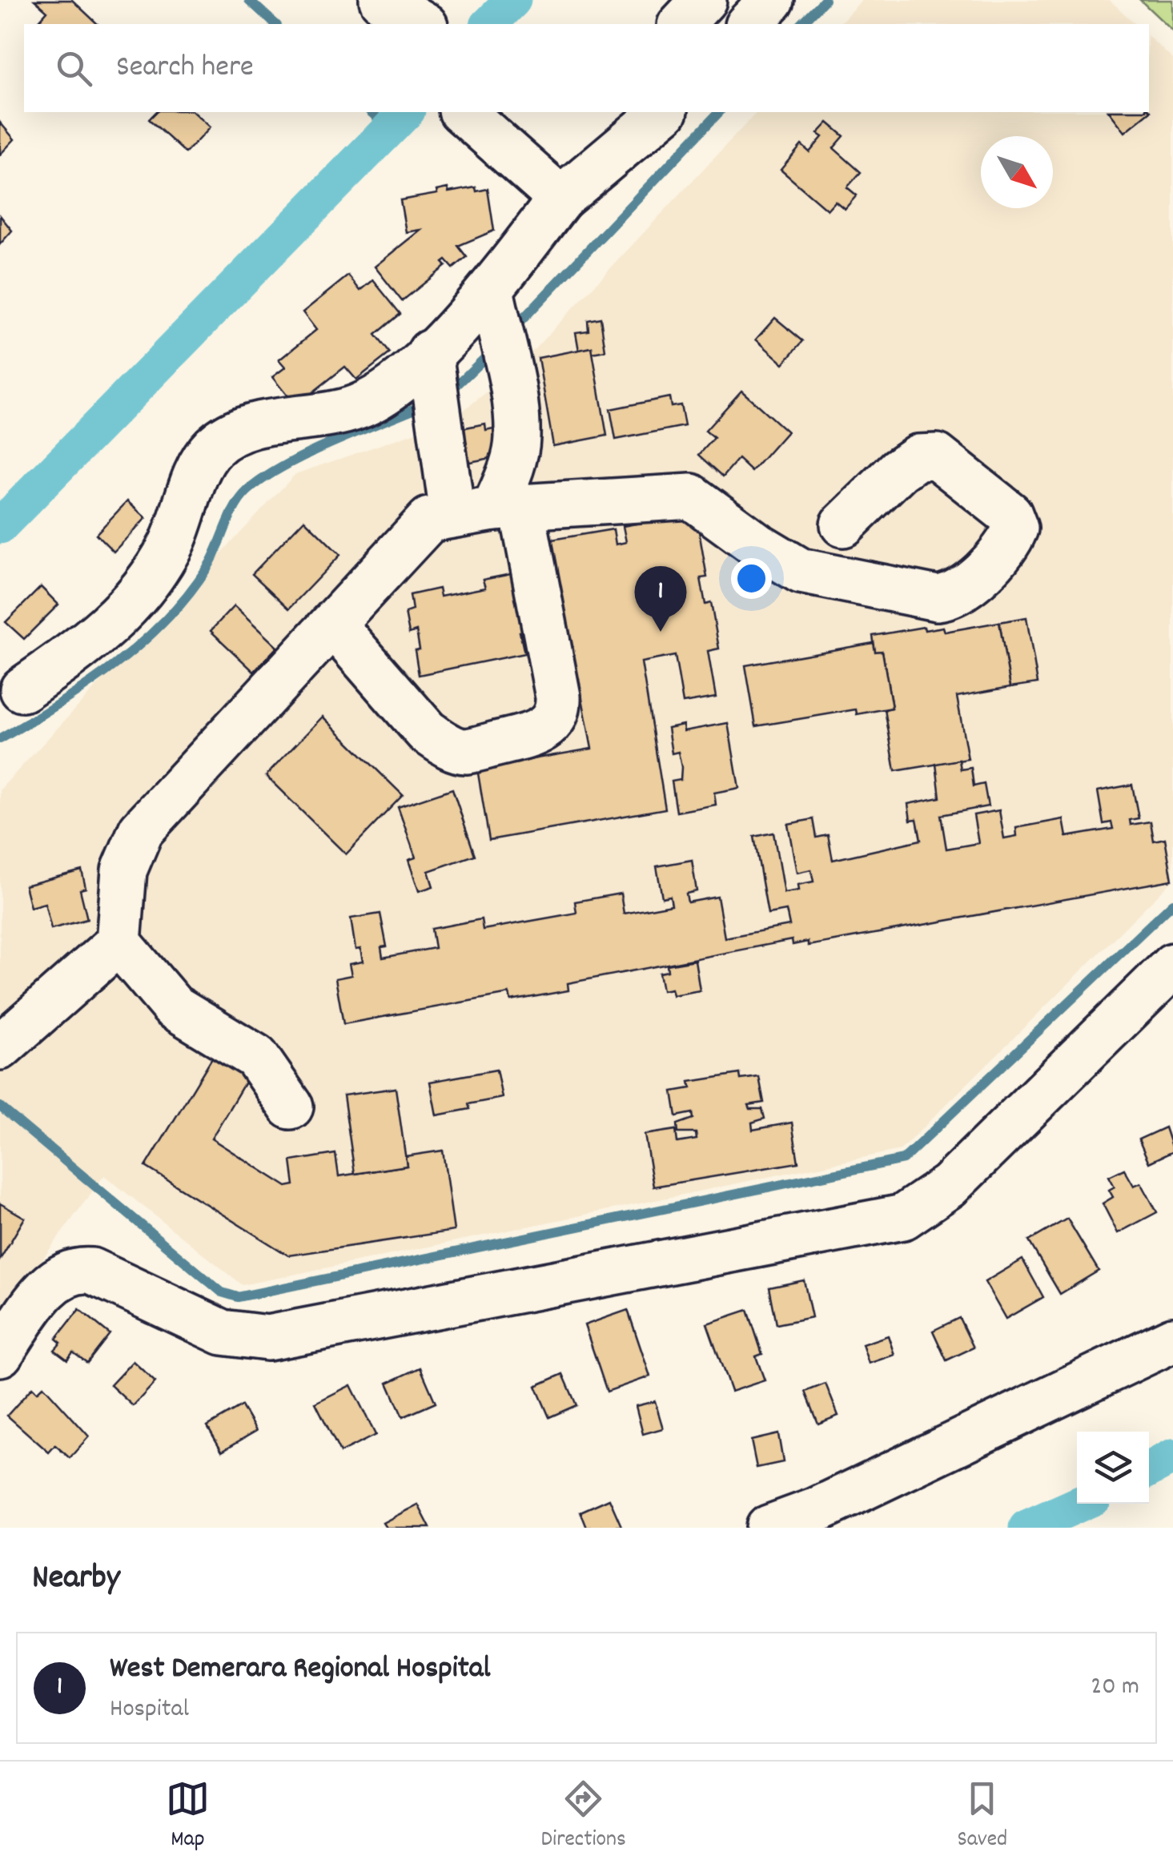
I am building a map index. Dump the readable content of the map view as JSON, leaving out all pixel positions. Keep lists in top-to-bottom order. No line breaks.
{"north":"bottom right","page":{"search":"Search here","pins":"1","heading":"Nearby","list":[{"mark":"1","name":"West Demerara Regional Hospital","note":"Hospital","value":"20 m"}],"nav":["Map","Directions","Saved"]}}
